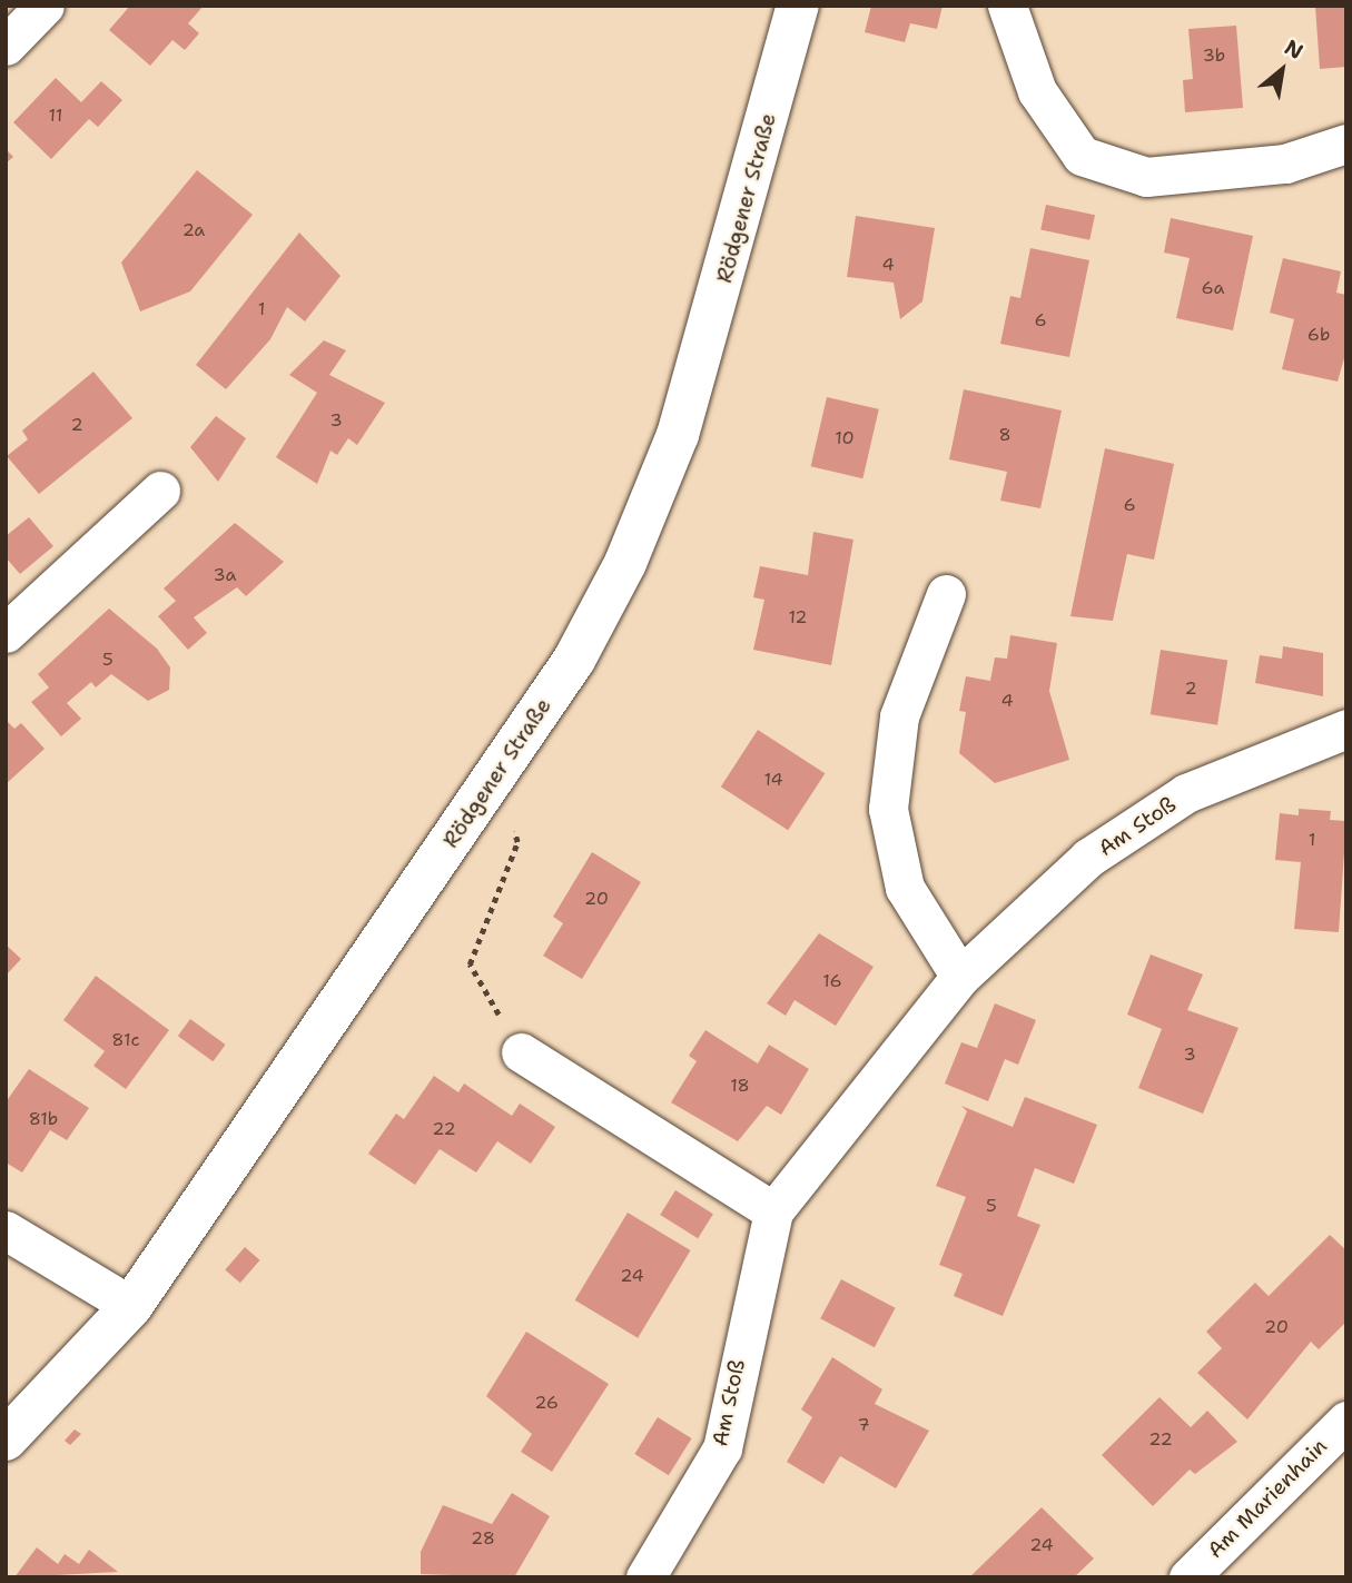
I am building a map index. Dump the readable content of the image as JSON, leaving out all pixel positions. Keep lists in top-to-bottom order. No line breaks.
{"streets":{"main road":["Rödgener Straße"],"street":["Am Stoß","Am Marienhain"]},"house_numbers":["3b","11","2a","4","6a","1","6","6b","3","2","8","10","6","3a","12","5","2","4","14","1","20","16","81c","3","18","81b","22","5","24","20","26","7","22","28","24"],"north":"top right"}
